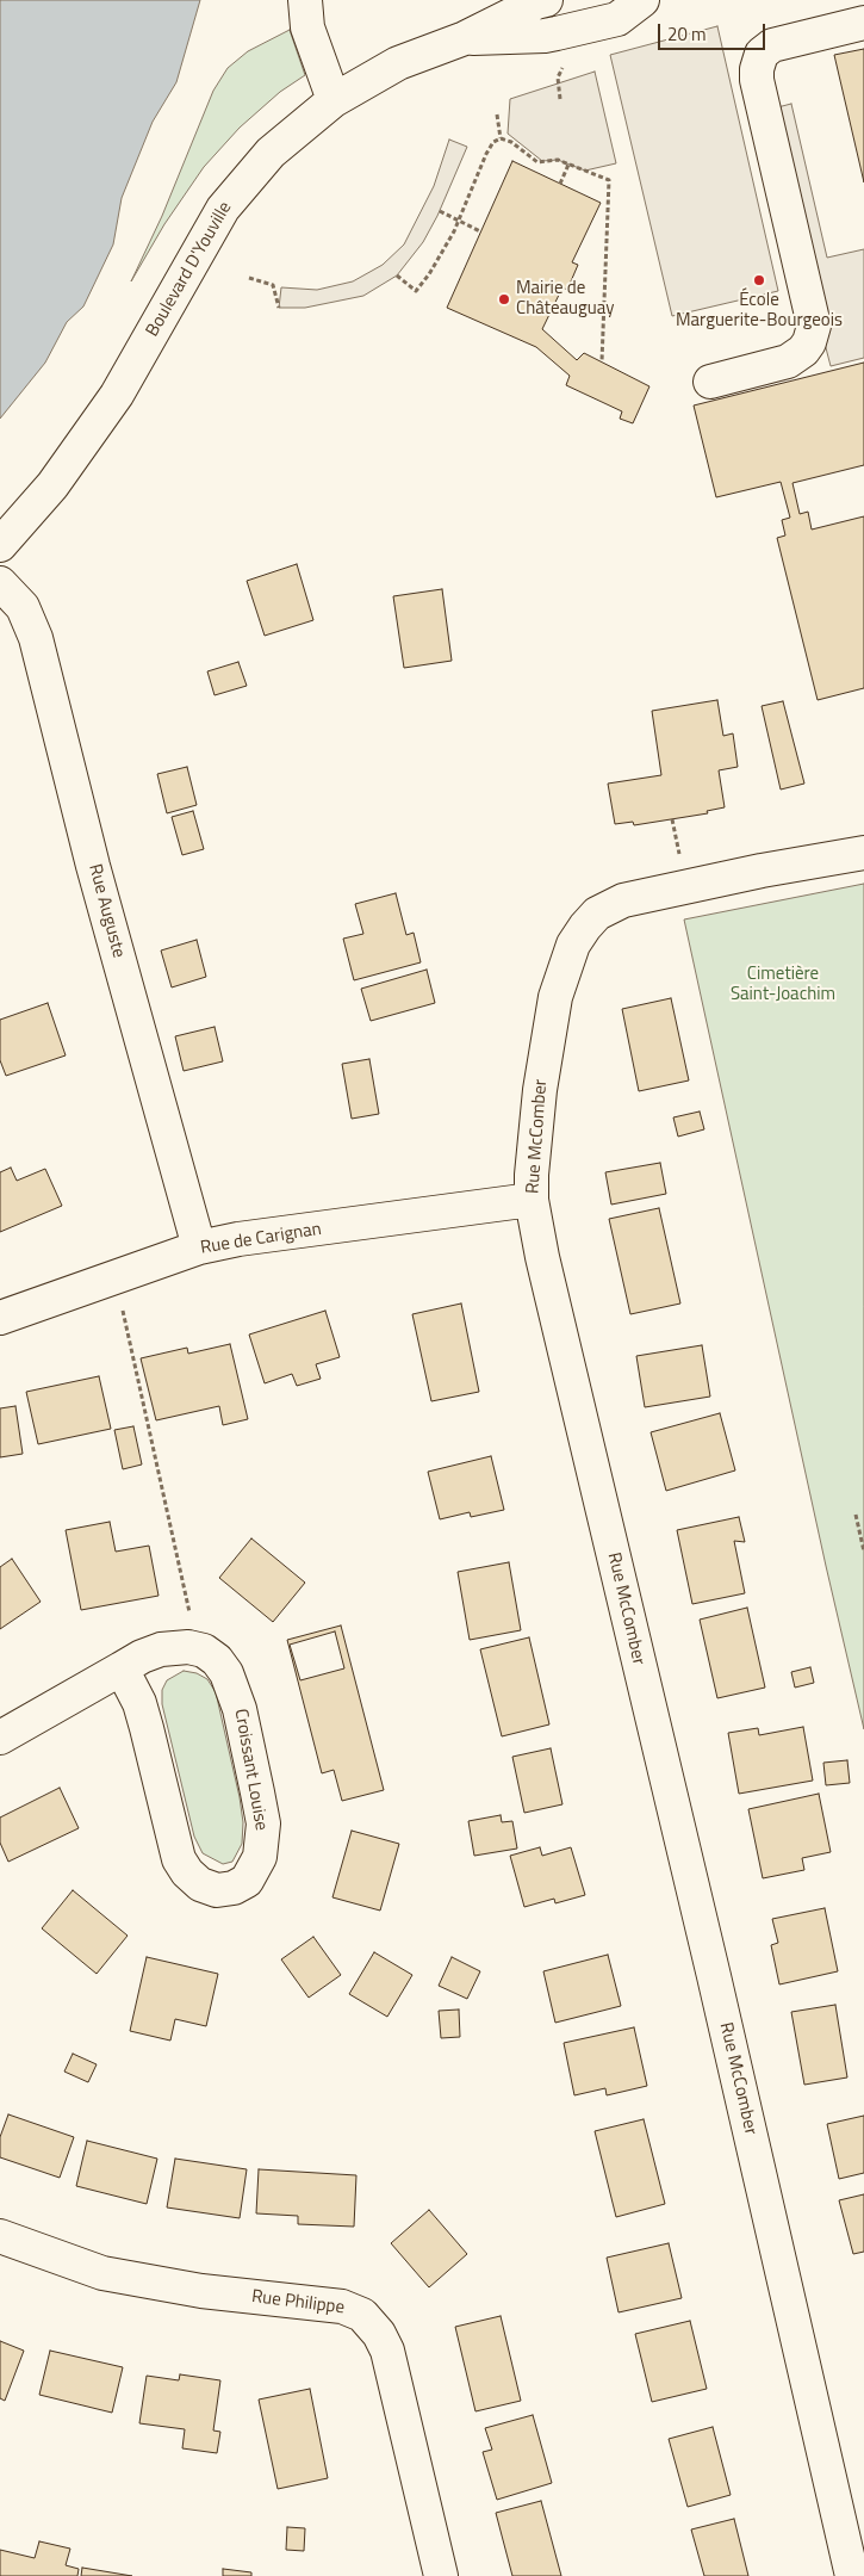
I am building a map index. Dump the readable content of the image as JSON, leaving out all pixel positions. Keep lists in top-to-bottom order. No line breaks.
{"streets":{"street":["Boulevard D'Youville","Rue Auguste","Rue McComber","Rue de Carignan","Croissant Louise","Rue Philippe"]},"crossings":[["Rue Auguste","Rue de Carignan"],["Rue McComber","Rue de Carignan"]],"parks":["Cimetière Saint-Joachim"],"places":["École Marguerite-Bourgeois","Mairie de Châteauguay"],"scale_bar":"20 m"}
